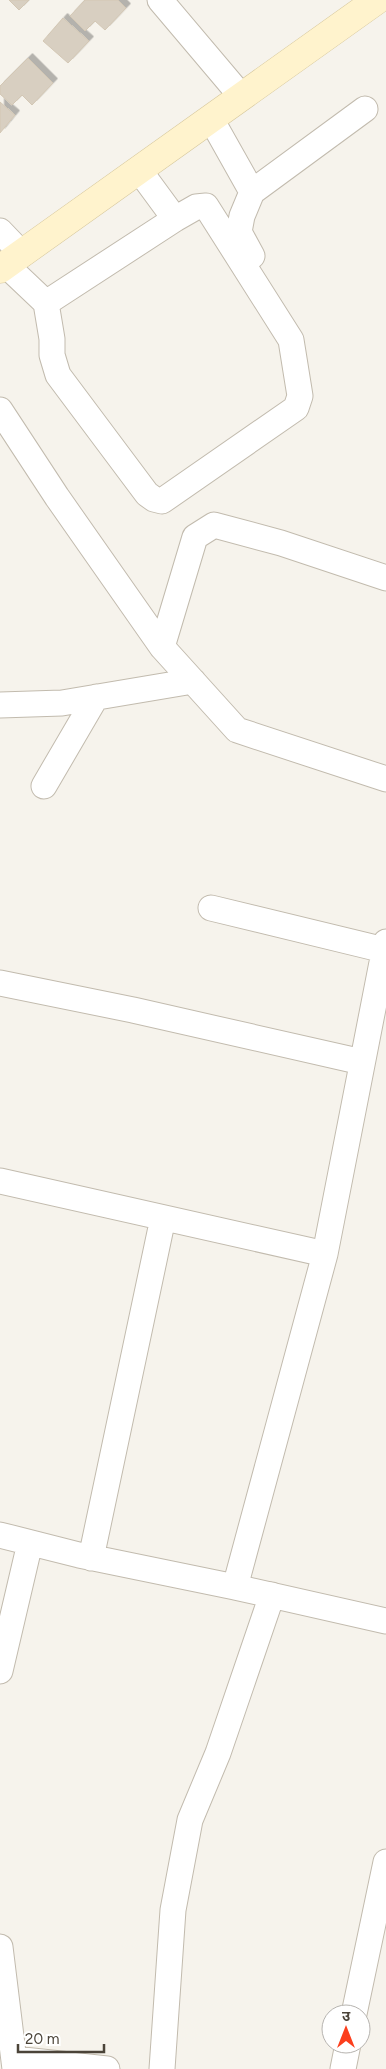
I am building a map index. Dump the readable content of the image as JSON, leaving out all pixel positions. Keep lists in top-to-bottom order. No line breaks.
{"scale_bar":"20 m","north":"top"}
